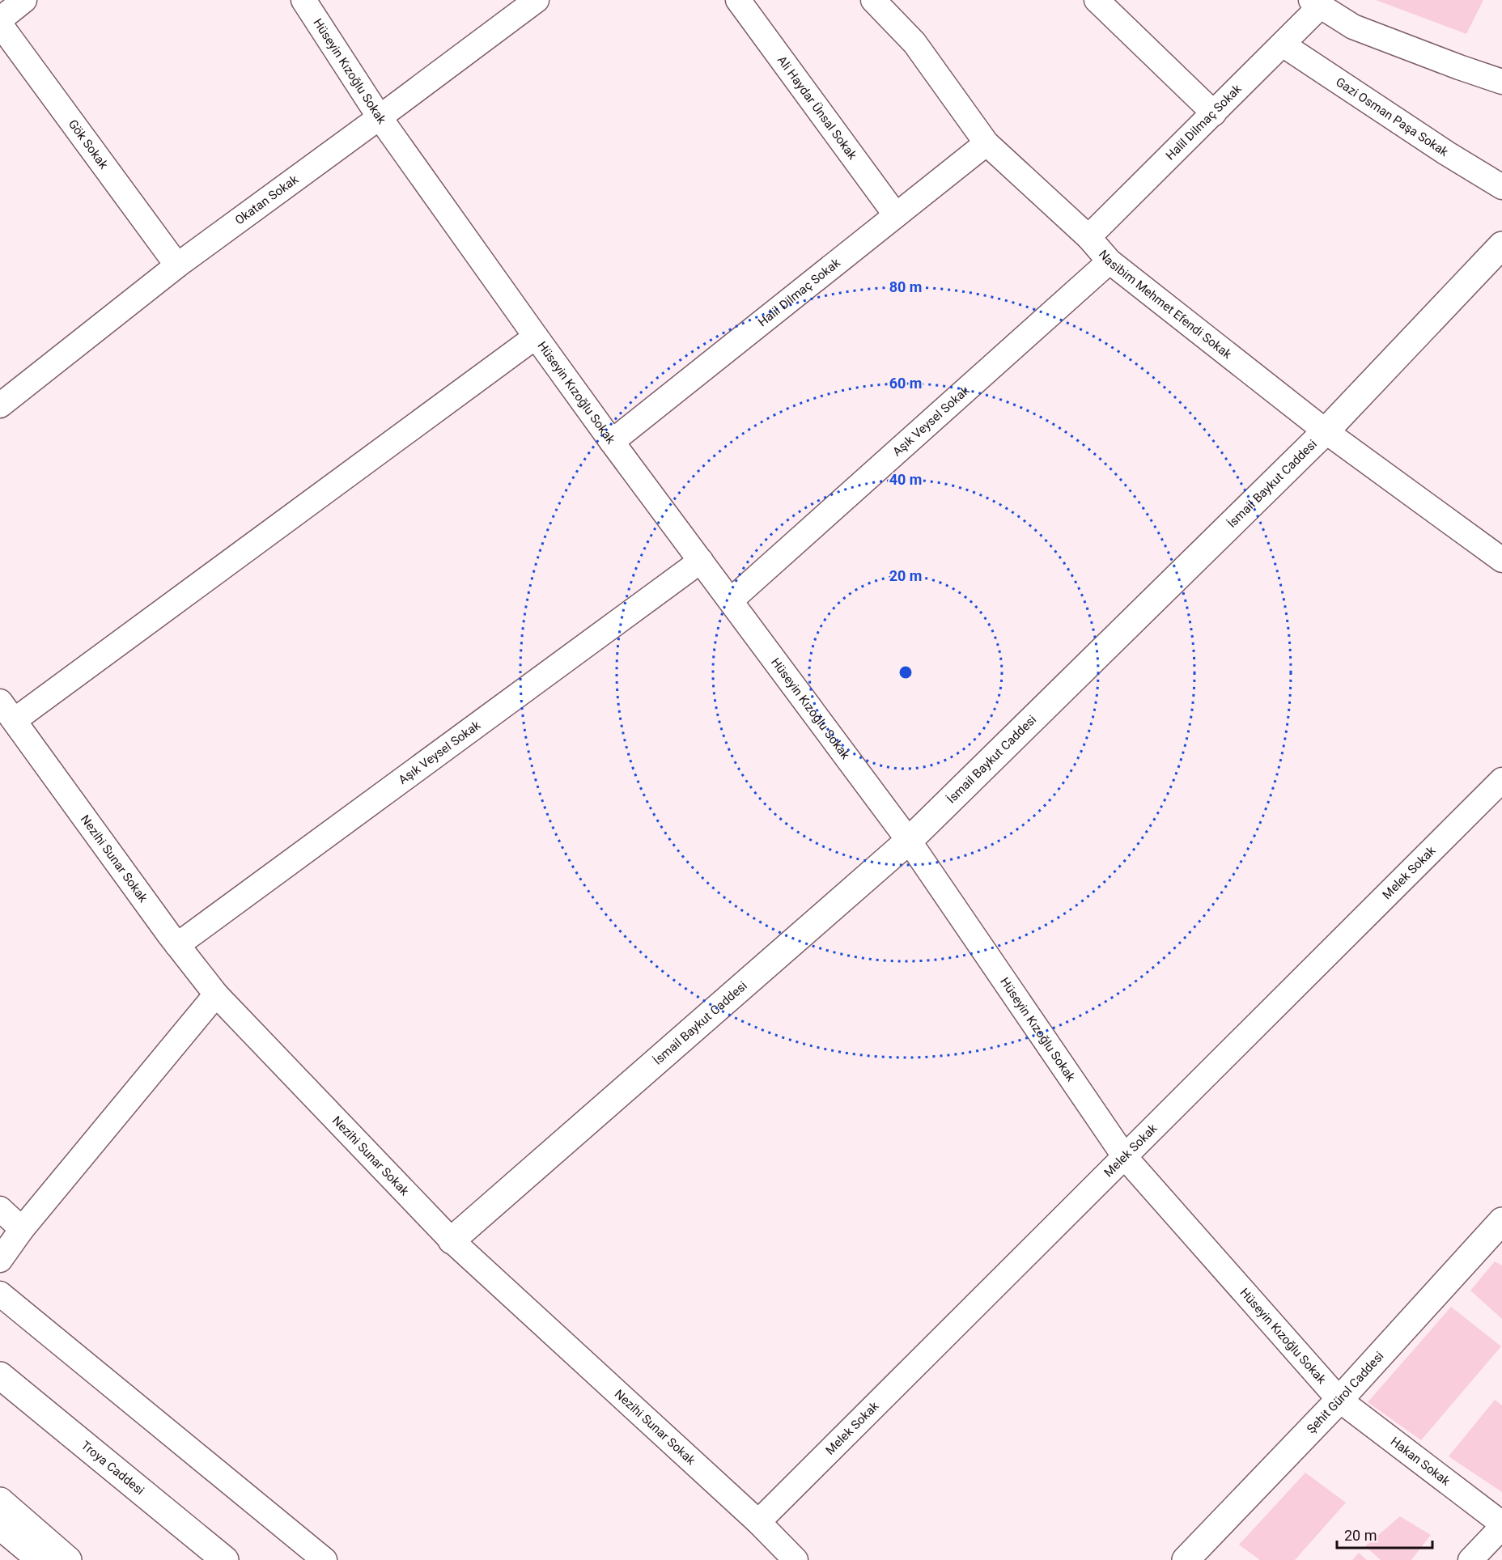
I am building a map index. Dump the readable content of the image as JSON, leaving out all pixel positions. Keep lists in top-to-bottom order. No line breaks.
{"streets":{"street":["Hüseyin Kızoğlu Sokak","Ali Haydar Ünsal Sokak","Gazi Osman Paşa Sokak","Halil Dilmaç Sokak","Gök Sokak","Okatan Sokak","Nasibim Mehmet Efendi Sokak","Aşık Veysel Sokak","İsmail Baykut Caddesi","Nezihi Sunar Sokak","Melek Sokak","Şehit Gürol Caddesi","Hakan Sokak","Troya Caddesi"]},"crossings":[["Hüseyin Kızoğlu Sokak","Halil Dilmaç Sokak"],["Hüseyin Kızoğlu Sokak","Okatan Sokak"],["Hüseyin Kızoğlu Sokak","Aşık Veysel Sokak"],["Hüseyin Kızoğlu Sokak","İsmail Baykut Caddesi"],["Hüseyin Kızoğlu Sokak","Melek Sokak"],["Hüseyin Kızoğlu Sokak","Şehit Gürol Caddesi"],["Hüseyin Kızoğlu Sokak","Hakan Sokak"],["Ali Haydar Ünsal Sokak","Halil Dilmaç Sokak"],["Gazi Osman Paşa Sokak","Halil Dilmaç Sokak"],["Halil Dilmaç Sokak","Nasibim Mehmet Efendi Sokak"],["Gök Sokak","Okatan Sokak"],["Nasibim Mehmet Efendi Sokak","Aşık Veysel Sokak"],["Nasibim Mehmet Efendi Sokak","İsmail Baykut Caddesi"],["Aşık Veysel Sokak","Nezihi Sunar Sokak"],["İsmail Baykut Caddesi","Nezihi Sunar Sokak"],["Nezihi Sunar Sokak","Melek Sokak"],["Şehit Gürol Caddesi","Hakan Sokak"]],"scale_bar":"20 m","rings":["80 m","60 m","40 m","20 m"]}
